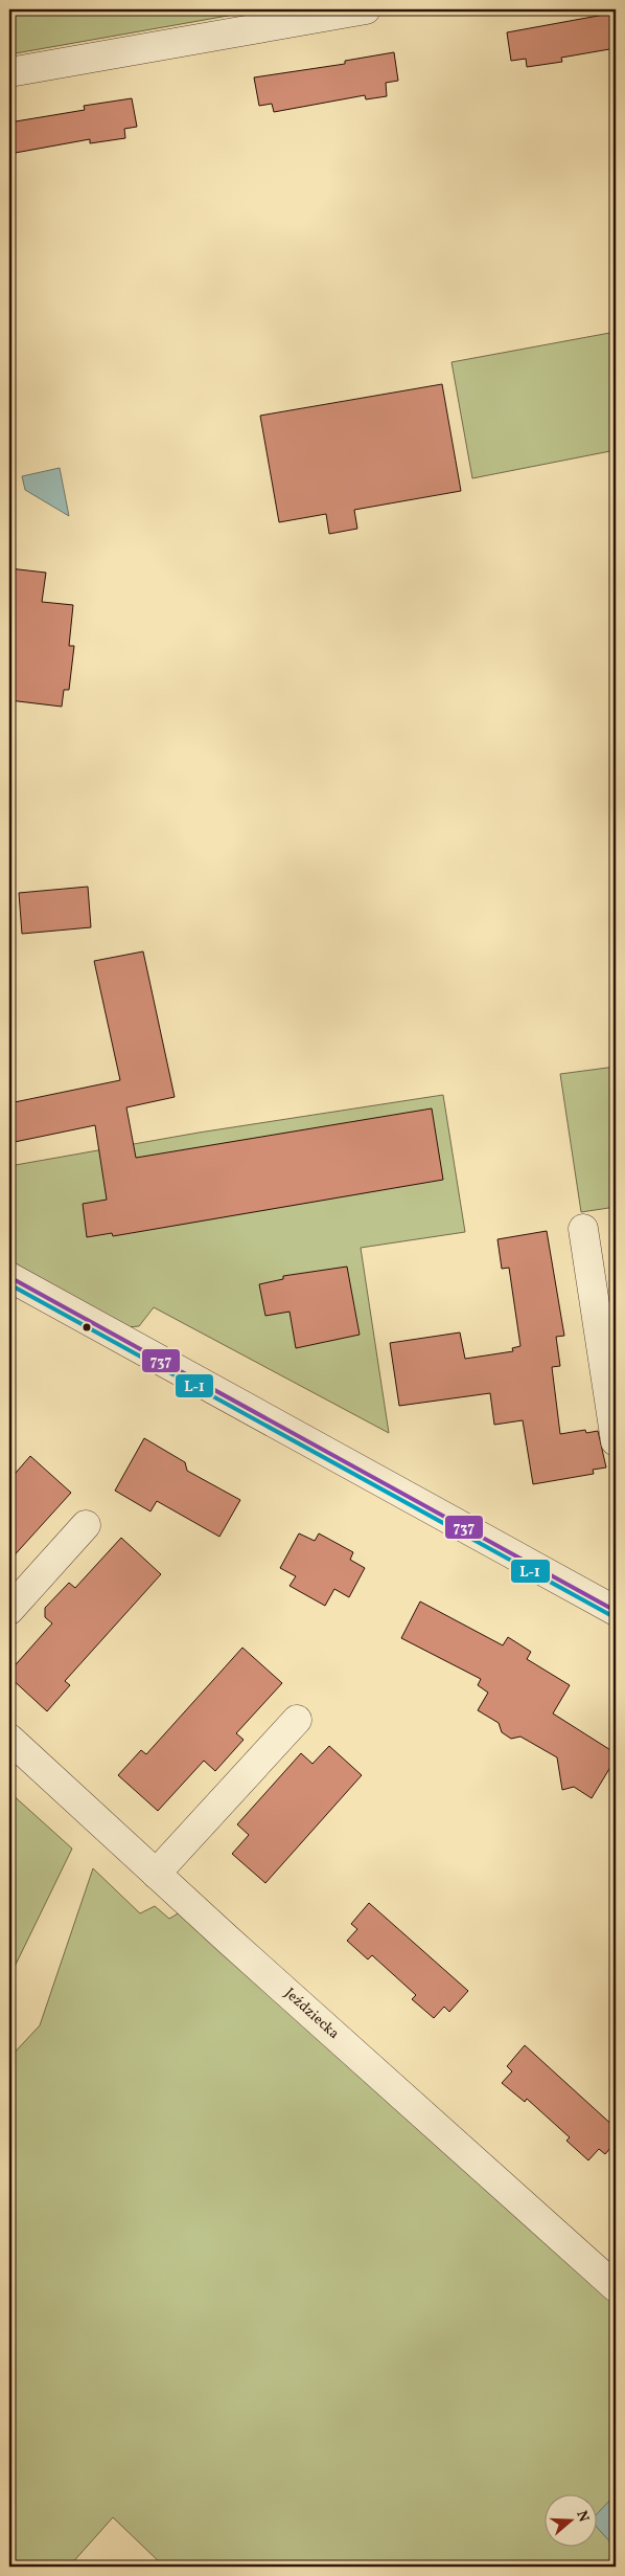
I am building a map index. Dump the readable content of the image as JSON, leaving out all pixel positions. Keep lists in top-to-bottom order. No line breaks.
{"streets":{"street":["Jeździecka"]},"lines":["transit line 737","transit line L-1"],"north":"right"}
